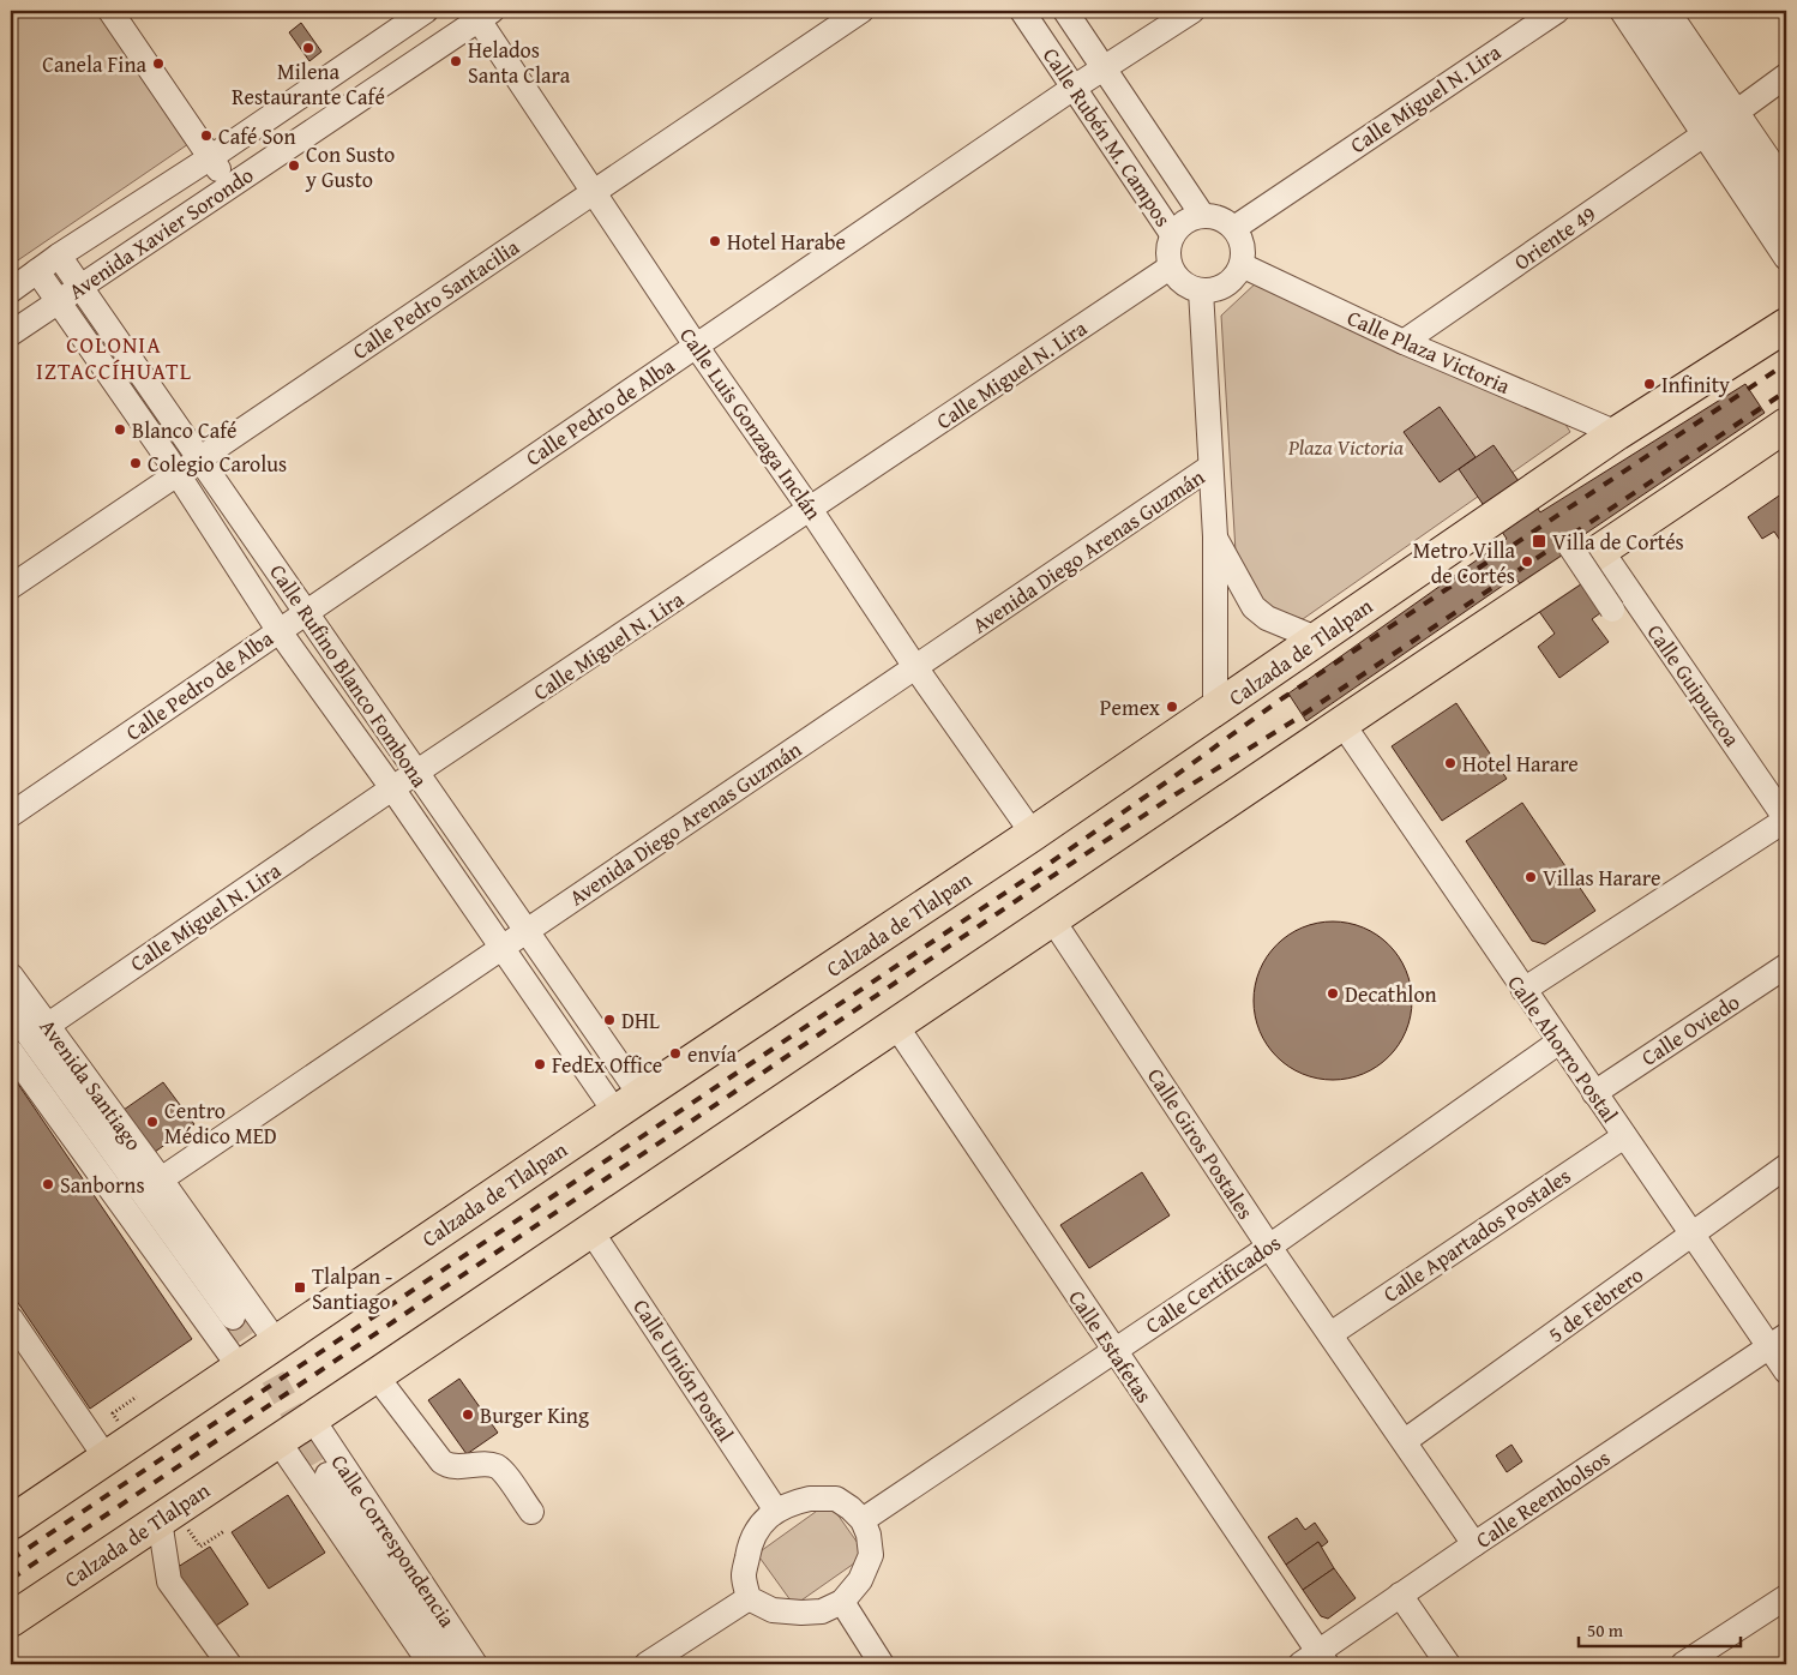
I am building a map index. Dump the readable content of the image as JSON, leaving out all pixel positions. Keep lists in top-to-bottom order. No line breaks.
{"streets":{"highway":["Calzada de Tlalpan"],"street":["Calle Miguel N. Lira","Calle Rubén M. Campos","Avenida Xavier Sorondo","Oriente 49","Calle Pedro Santacilia","Calle Plaza Victoria","Calle Pedro de Alba","Calle Luis Gonzaga Inclán","Avenida Diego Arenas Guzmán","Calle Rufino Blanco Fombona","Calle Guipuzcoa","Calle Oviedo","Calle Ahorro Postal","Avenida Santiago","Calle Giros Postales","Calle Apartados Postales","Calle Certificados","5 de Febrero","Calle Estafetas","Calle Unión Postal","Calle Reembolsos","Calle Correspondencia"]},"crossings":[["Calle Miguel N. Lira","Calle Rubén M. Campos"],["Calle Miguel N. Lira","Calle Plaza Victoria"],["Calle Miguel N. Lira","Calle Luis Gonzaga Inclán"],["Calle Miguel N. Lira","Calle Rufino Blanco Fombona"],["Calle Miguel N. Lira","Avenida Santiago"],["Calle Rubén M. Campos","Calle Plaza Victoria"],["Calle Rubén M. Campos","Calle Pedro de Alba"],["Avenida Xavier Sorondo","Calle Luis Gonzaga Inclán"],["Avenida Xavier Sorondo","Calle Rufino Blanco Fombona"],["Oriente 49","Calle Plaza Victoria"],["Calle Pedro Santacilia","Calle Luis Gonzaga Inclán"],["Calle Pedro Santacilia","Calle Rufino Blanco Fombona"],["Calle Plaza Victoria","Calzada de Tlalpan"],["Calle Pedro de Alba","Calle Luis Gonzaga Inclán"],["Calle Pedro de Alba","Calle Rufino Blanco Fombona"],["Calle Luis Gonzaga Inclán","Avenida Diego Arenas Guzmán"],["Calle Luis Gonzaga Inclán","Calzada de Tlalpan"],["Avenida Diego Arenas Guzmán","Calle Rufino Blanco Fombona"],["Avenida Diego Arenas Guzmán","Avenida Santiago"],["Calzada de Tlalpan","Calle Rufino Blanco Fombona"],["Calzada de Tlalpan","Calle Guipuzcoa"],["Calzada de Tlalpan","Calle Ahorro Postal"],["Calzada de Tlalpan","Avenida Santiago"],["Calzada de Tlalpan","Calle Giros Postales"],["Calzada de Tlalpan","Calle Estafetas"],["Calzada de Tlalpan","Calle Unión Postal"],["Calzada de Tlalpan","Calle Correspondencia"],["Calle Oviedo","Calle Ahorro Postal"],["Calle Ahorro Postal","Calle Apartados Postales"],["Calle Ahorro Postal","Calle Certificados"],["Calle Ahorro Postal","5 de Febrero"],["Calle Ahorro Postal","Calle Reembolsos"],["Calle Giros Postales","Calle Apartados Postales"],["Calle Giros Postales","Calle Certificados"],["Calle Giros Postales","5 de Febrero"],["Calle Giros Postales","Calle Reembolsos"],["Calle Certificados","Calle Estafetas"],["Calle Certificados","Calle Unión Postal"],["Calle Estafetas","Calle Reembolsos"]],"districts":["COLONIA IZTACCÍHUATL"],"parks":["Plaza Victoria"],"places":{"other":["Milena Restaurante Café","Helados Santa Clara","Canela Fina","Café Son","Con Susto y Gusto","Hotel Harabe","Infinity","Blanco Café","Colegio Carolus","Metro Villa de Cortés","Pemex","Hotel Harare","Villas Harare","Decathlon","DHL","envía","FedEx Office","Centro Médico MED","Sanborns","Burger King"],"transit":["Villa de Cortés","Tlalpan - Santiago"]},"scale_bar":"50 m"}
